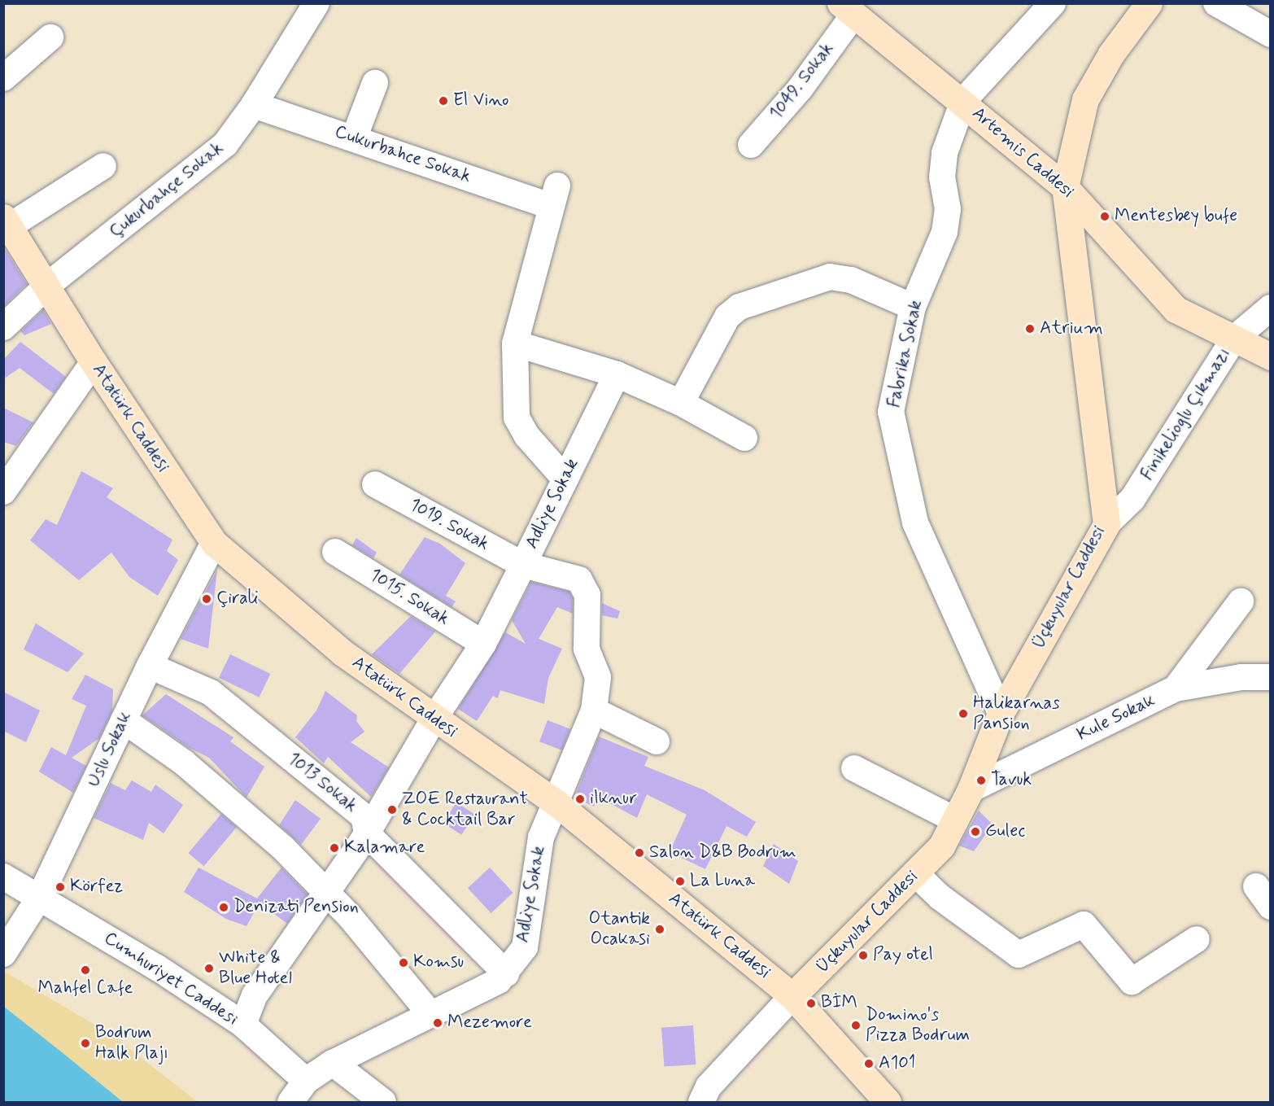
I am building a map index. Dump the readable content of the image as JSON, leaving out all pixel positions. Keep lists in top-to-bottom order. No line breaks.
{"streets":{"street":["1049. Sokak","Artemis Caddesi","Cukurbahce Sokak","Çukurbahçe Sokak","Fabrika Sokak","Finikelioglu Çıkmazı","Atatürk Caddesi","Adliye Sokak","1019. Sokak","Üçkuyular Caddesi","1015. Sokak","Kule Sokak","Uslu Sokak","1013 Sokak","Cumhuriyet Caddesi"]},"crossings":[["1049. Sokak","Artemis Caddesi"],["Artemis Caddesi","Fabrika Sokak"],["Artemis Caddesi","Finikelioglu Çıkmazı"],["Artemis Caddesi","Üçkuyular Caddesi"],["Cukurbahce Sokak","Çukurbahçe Sokak"],["Cukurbahce Sokak","Adliye Sokak"],["Çukurbahçe Sokak","Atatürk Caddesi"],["Fabrika Sokak","Üçkuyular Caddesi"],["Finikelioglu Çıkmazı","Üçkuyular Caddesi"],["Atatürk Caddesi","Adliye Sokak"],["Atatürk Caddesi","Üçkuyular Caddesi"],["Atatürk Caddesi","Uslu Sokak"],["Adliye Sokak","1019. Sokak"],["Adliye Sokak","1013 Sokak"],["Adliye Sokak","Cumhuriyet Caddesi"],["Üçkuyular Caddesi","Kule Sokak"],["Uslu Sokak","1013 Sokak"],["Uslu Sokak","Cumhuriyet Caddesi"]],"places":["El Vino","Mentesbey bufe","Atrium","Çirali","Halikarnas Pansion","Tavuk","ilknur","ZOE Restaurant & Cocktail Bar","Gulec","Kalamare","Salon D&B Bodrum","La Luna","Körfez","Denizati Pension","Otantik Ocakasi","Pay otel","Komsu","White & Blue Hotel","Mahfel Cafe","BİM","Mezemore","Domino's Pizza Bodrum","Bodrum Halk Plajı","A101"]}
